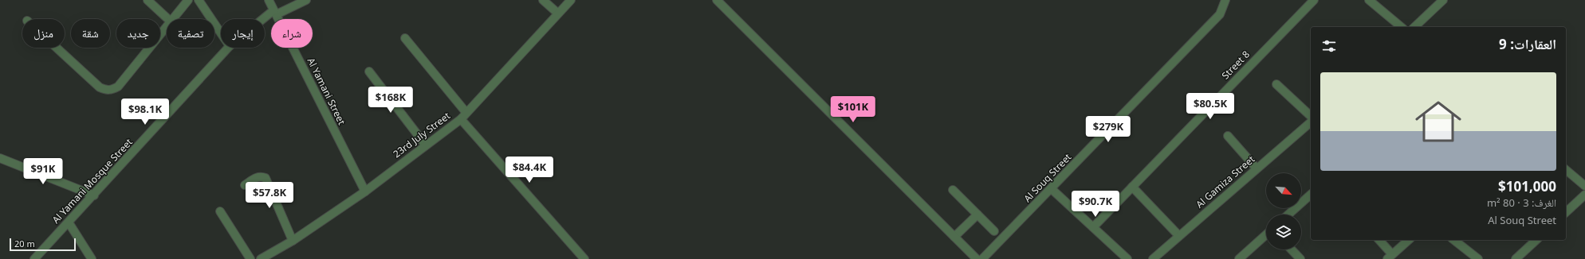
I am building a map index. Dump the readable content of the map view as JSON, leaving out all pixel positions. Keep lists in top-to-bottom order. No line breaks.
{"streets":{"street":["Street 8","Al Yamani Street","23rd July Street","Al Souq Street","Al Yamani Mosque Street","Al Gamiza Street"]},"crossings":[["Al Yamani Street","23rd July Street"],["Al Yamani Street","Al Yamani Mosque Street"]],"scale_bar":"20 m","north":"bottom right","page":{"chip":["شراء","إيجار","تصفية","جديد","شقة","منزل"],"heading":"العقارات: 9","list":[{"name":"$101,000","note":"الغرف: 3 · 80 m² · Al Souq Street"}],"price":["$168K","$80.5K","$101K","$98.1K","$279K","$84.4K","$91K","$57.8K","$90.7K"],"scale":"20 m"}}
